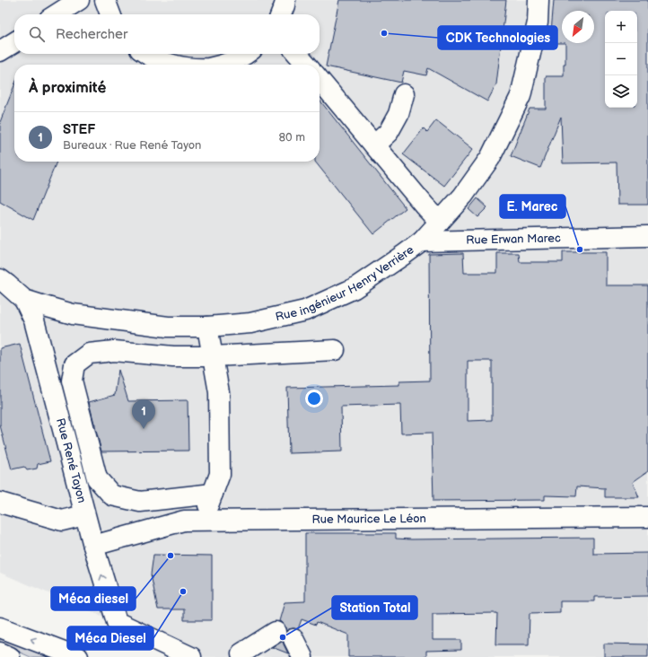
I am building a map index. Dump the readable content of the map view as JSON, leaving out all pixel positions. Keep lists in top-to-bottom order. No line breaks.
{"streets":{"street":["Rue Erwan Marec","Rue ingénieur Henry Verrière","Rue René Tayon","Rue Maurice Le Léon"]},"crossings":[["Rue Erwan Marec","Rue ingénieur Henry Verrière"],["Rue ingénieur Henry Verrière","Rue René Tayon"],["Rue René Tayon","Rue Maurice Le Léon"]],"one_way":["Rue René Tayon"],"places":["CDK Technologies","E. Marec","Méca diesel","Méca Diesel","Station Total"],"north":"bottom left","page":{"map_buttons":["+","−"],"search":"Rechercher","heading":"À proximité","list":[{"mark":"1","name":"STEF","note":"Bureaux · Rue René Tayon","value":"80 m"}],"pins":"1"}}
